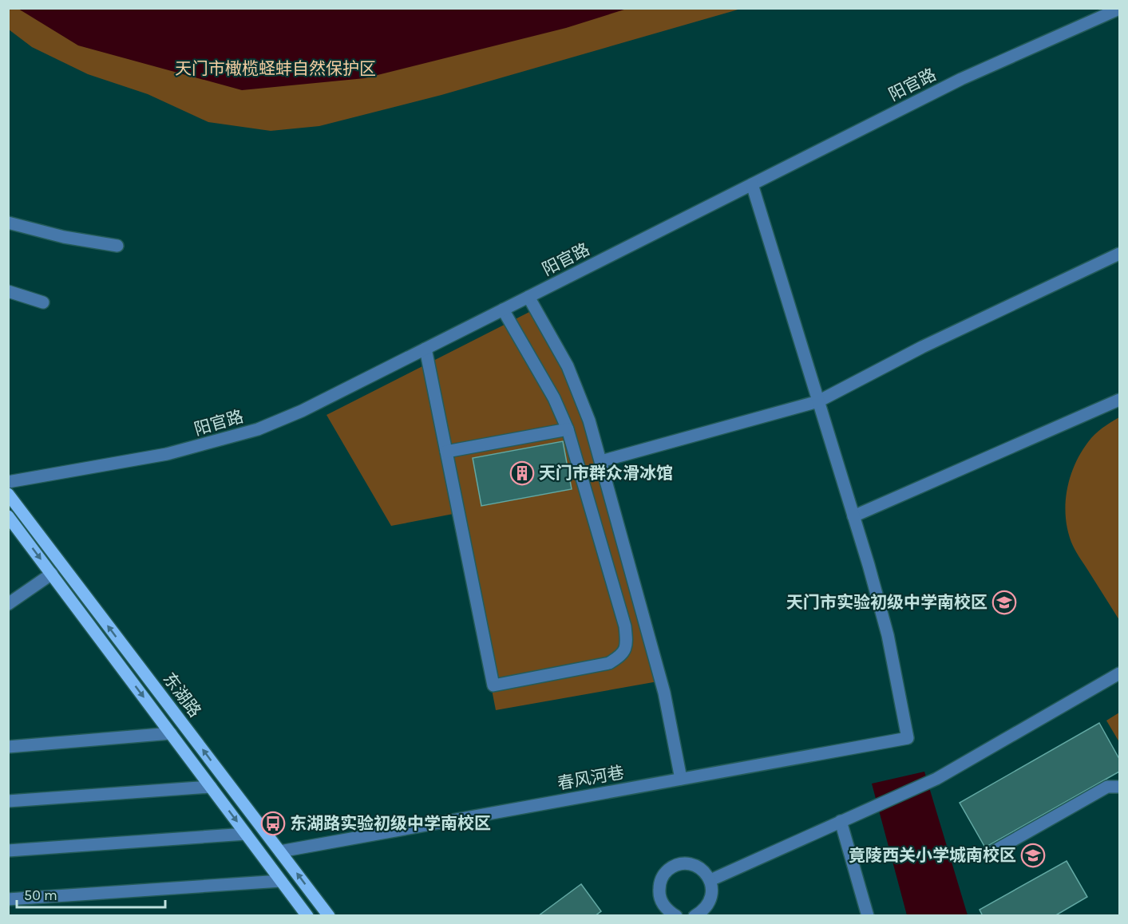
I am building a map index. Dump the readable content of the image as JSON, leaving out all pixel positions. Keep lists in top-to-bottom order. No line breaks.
{"streets":{"main road":["东湖路"],"street":["阳官路","春风河巷"]},"crossings":[["东湖路","春风河巷"]],"parks":["天门市橄榄蛏蚌自然保护区"],"places":{"building":["天门市群众滑冰馆"],"school or university":["天门市实验初级中学南校区","竟陵西关小学城南校区"],"bus stop":["东湖路实验初级中学南校区"]},"scale_bar":"50 m"}
